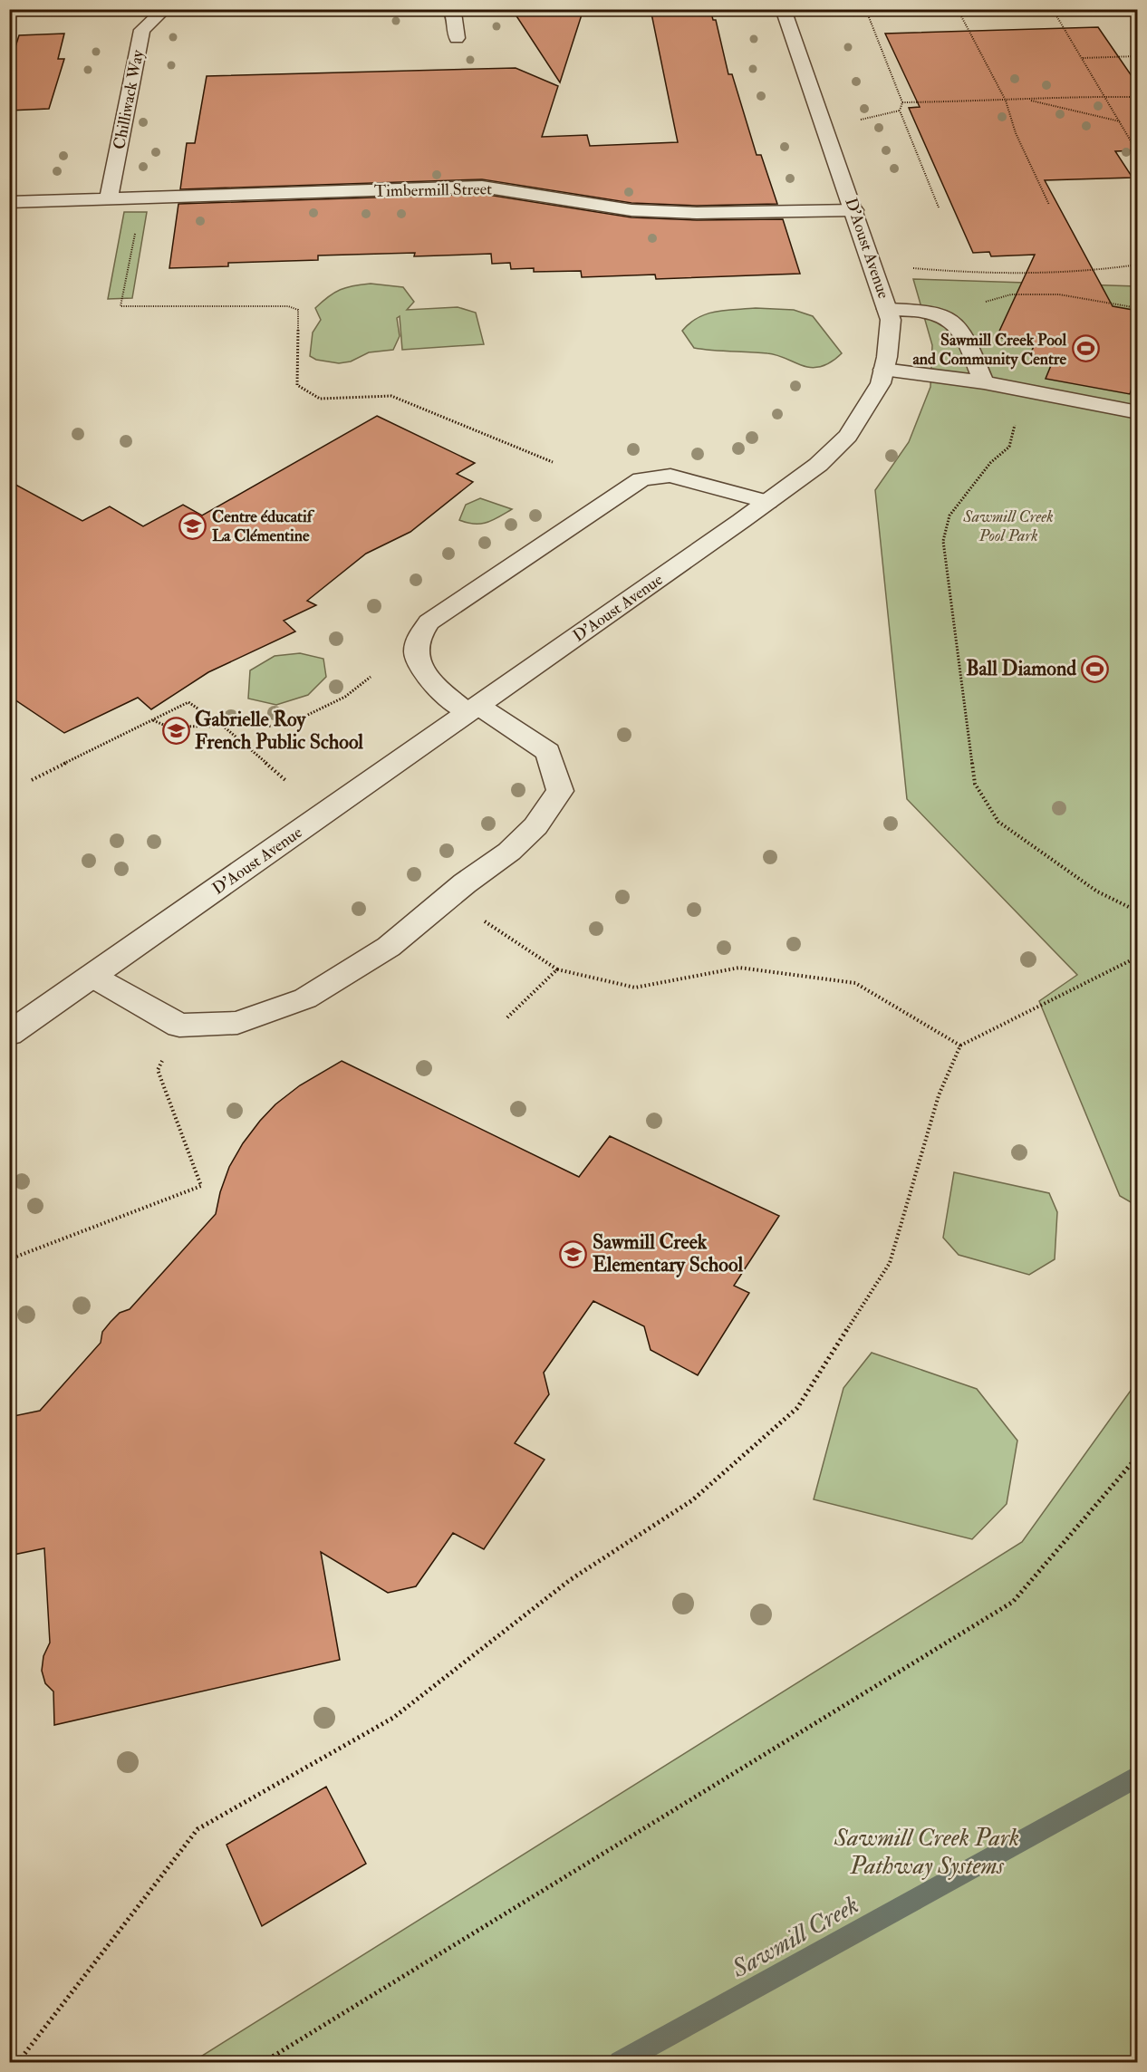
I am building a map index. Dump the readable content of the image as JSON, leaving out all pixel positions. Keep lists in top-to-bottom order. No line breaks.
{"streets":{"street":["Chilliwack Way","Timbermill Street","D'Aoust Avenue"]},"crossings":[["Chilliwack Way","Timbermill Street"],["Timbermill Street","D'Aoust Avenue"]],"water":["Sawmill Creek"],"parks":["Sawmill Creek Pool Park","Sawmill Creek Park Pathway Systems"],"places":{"sports":["Sawmill Creek Pool and Community Centre","Ball Diamond"],"school or university":["Centre éducatif La Clémentine","Gabrielle Roy French Public School","Sawmill Creek Elementary School"]}}
